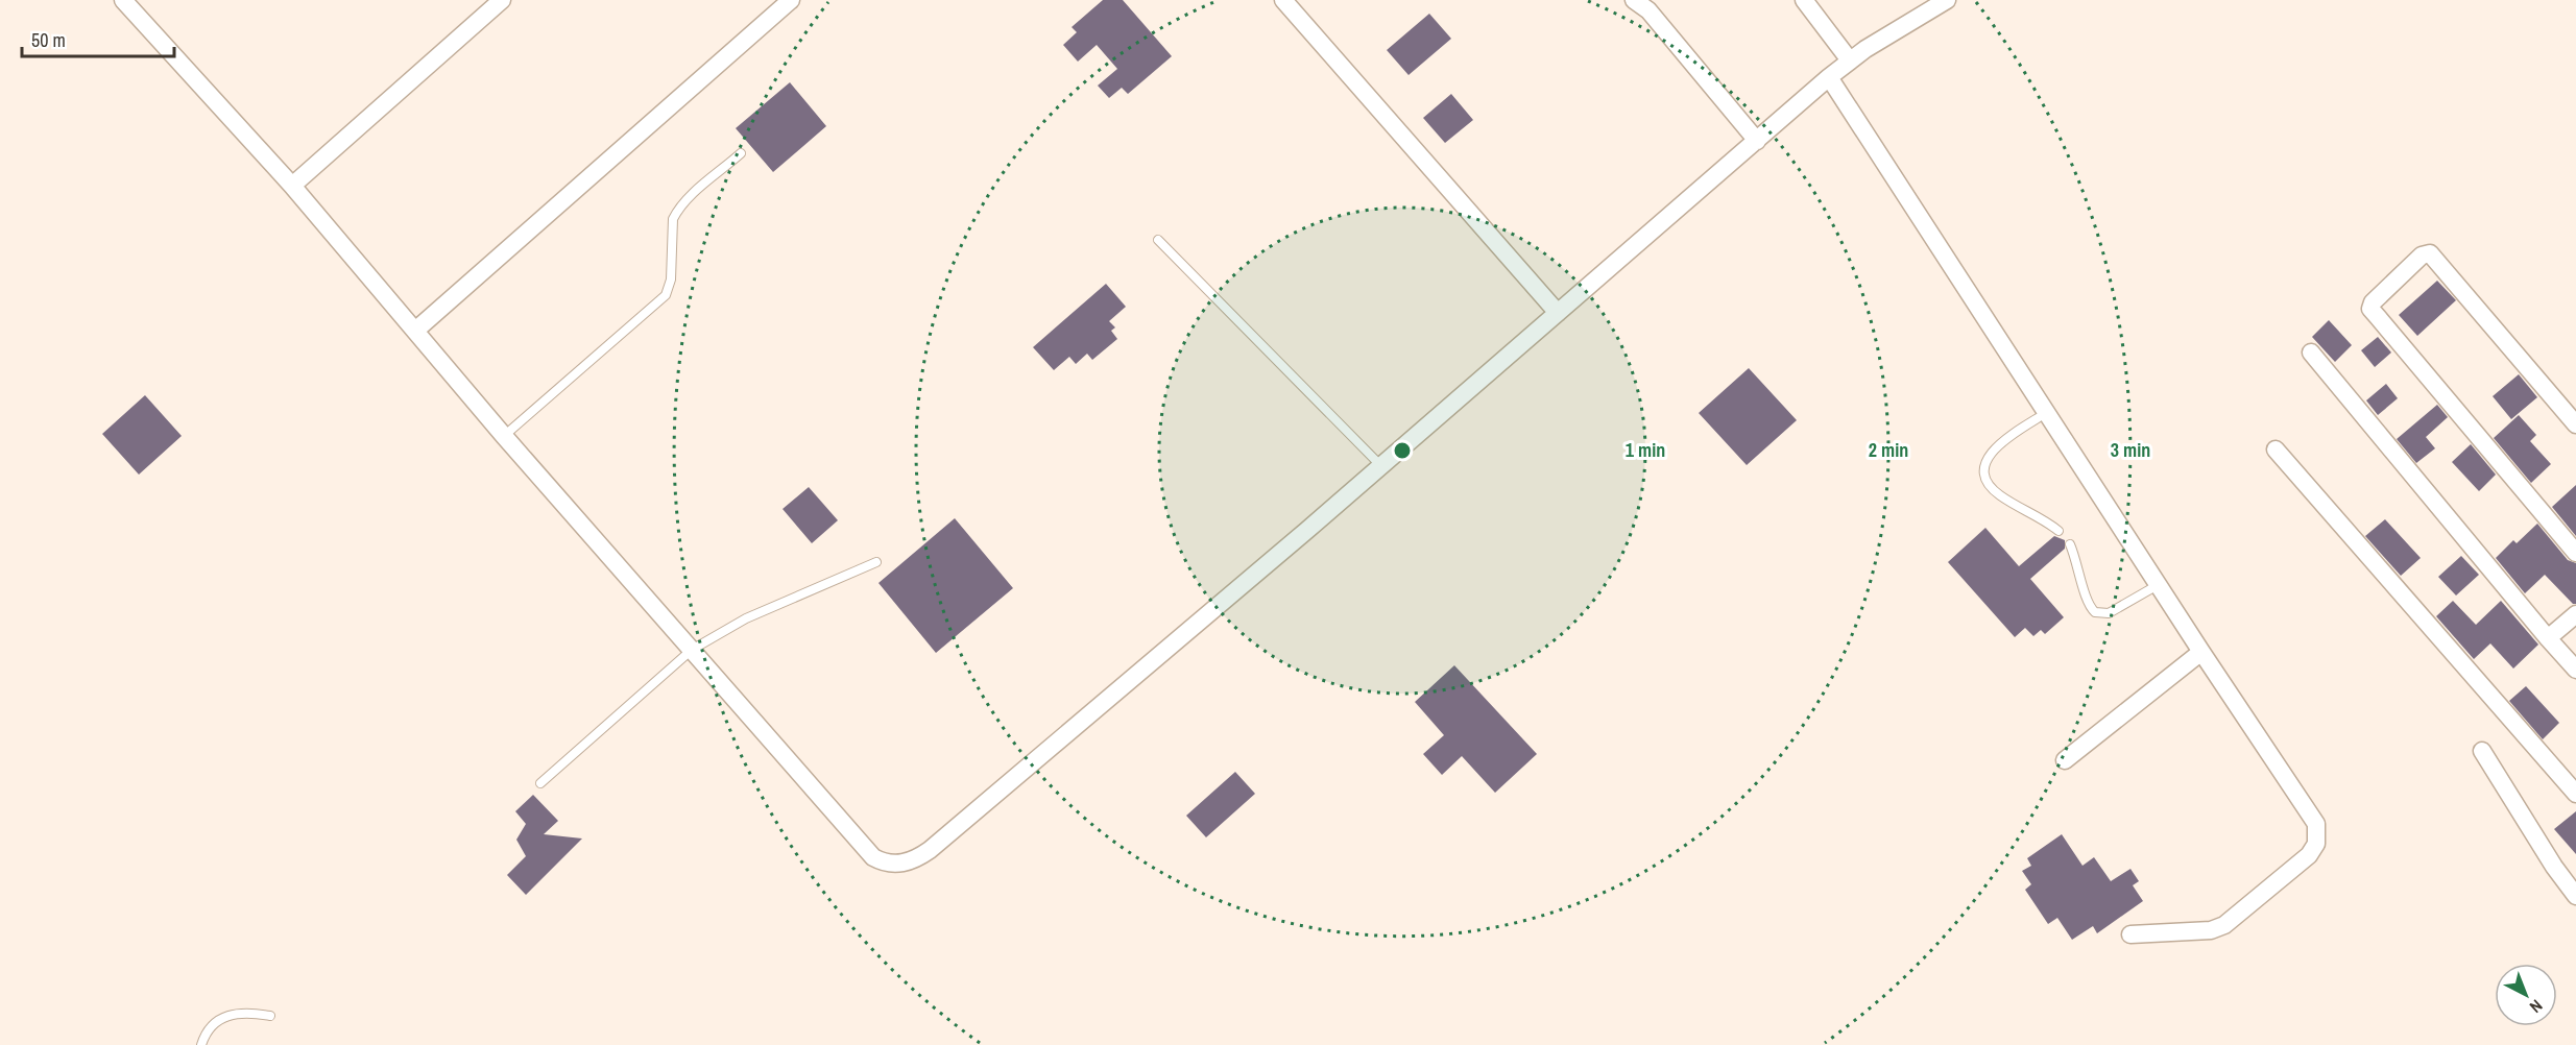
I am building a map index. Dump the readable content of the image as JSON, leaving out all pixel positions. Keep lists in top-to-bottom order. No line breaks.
{"scale_bar":"50 m","north":"bottom right","rings":["1 min","2 min","3 min"]}
